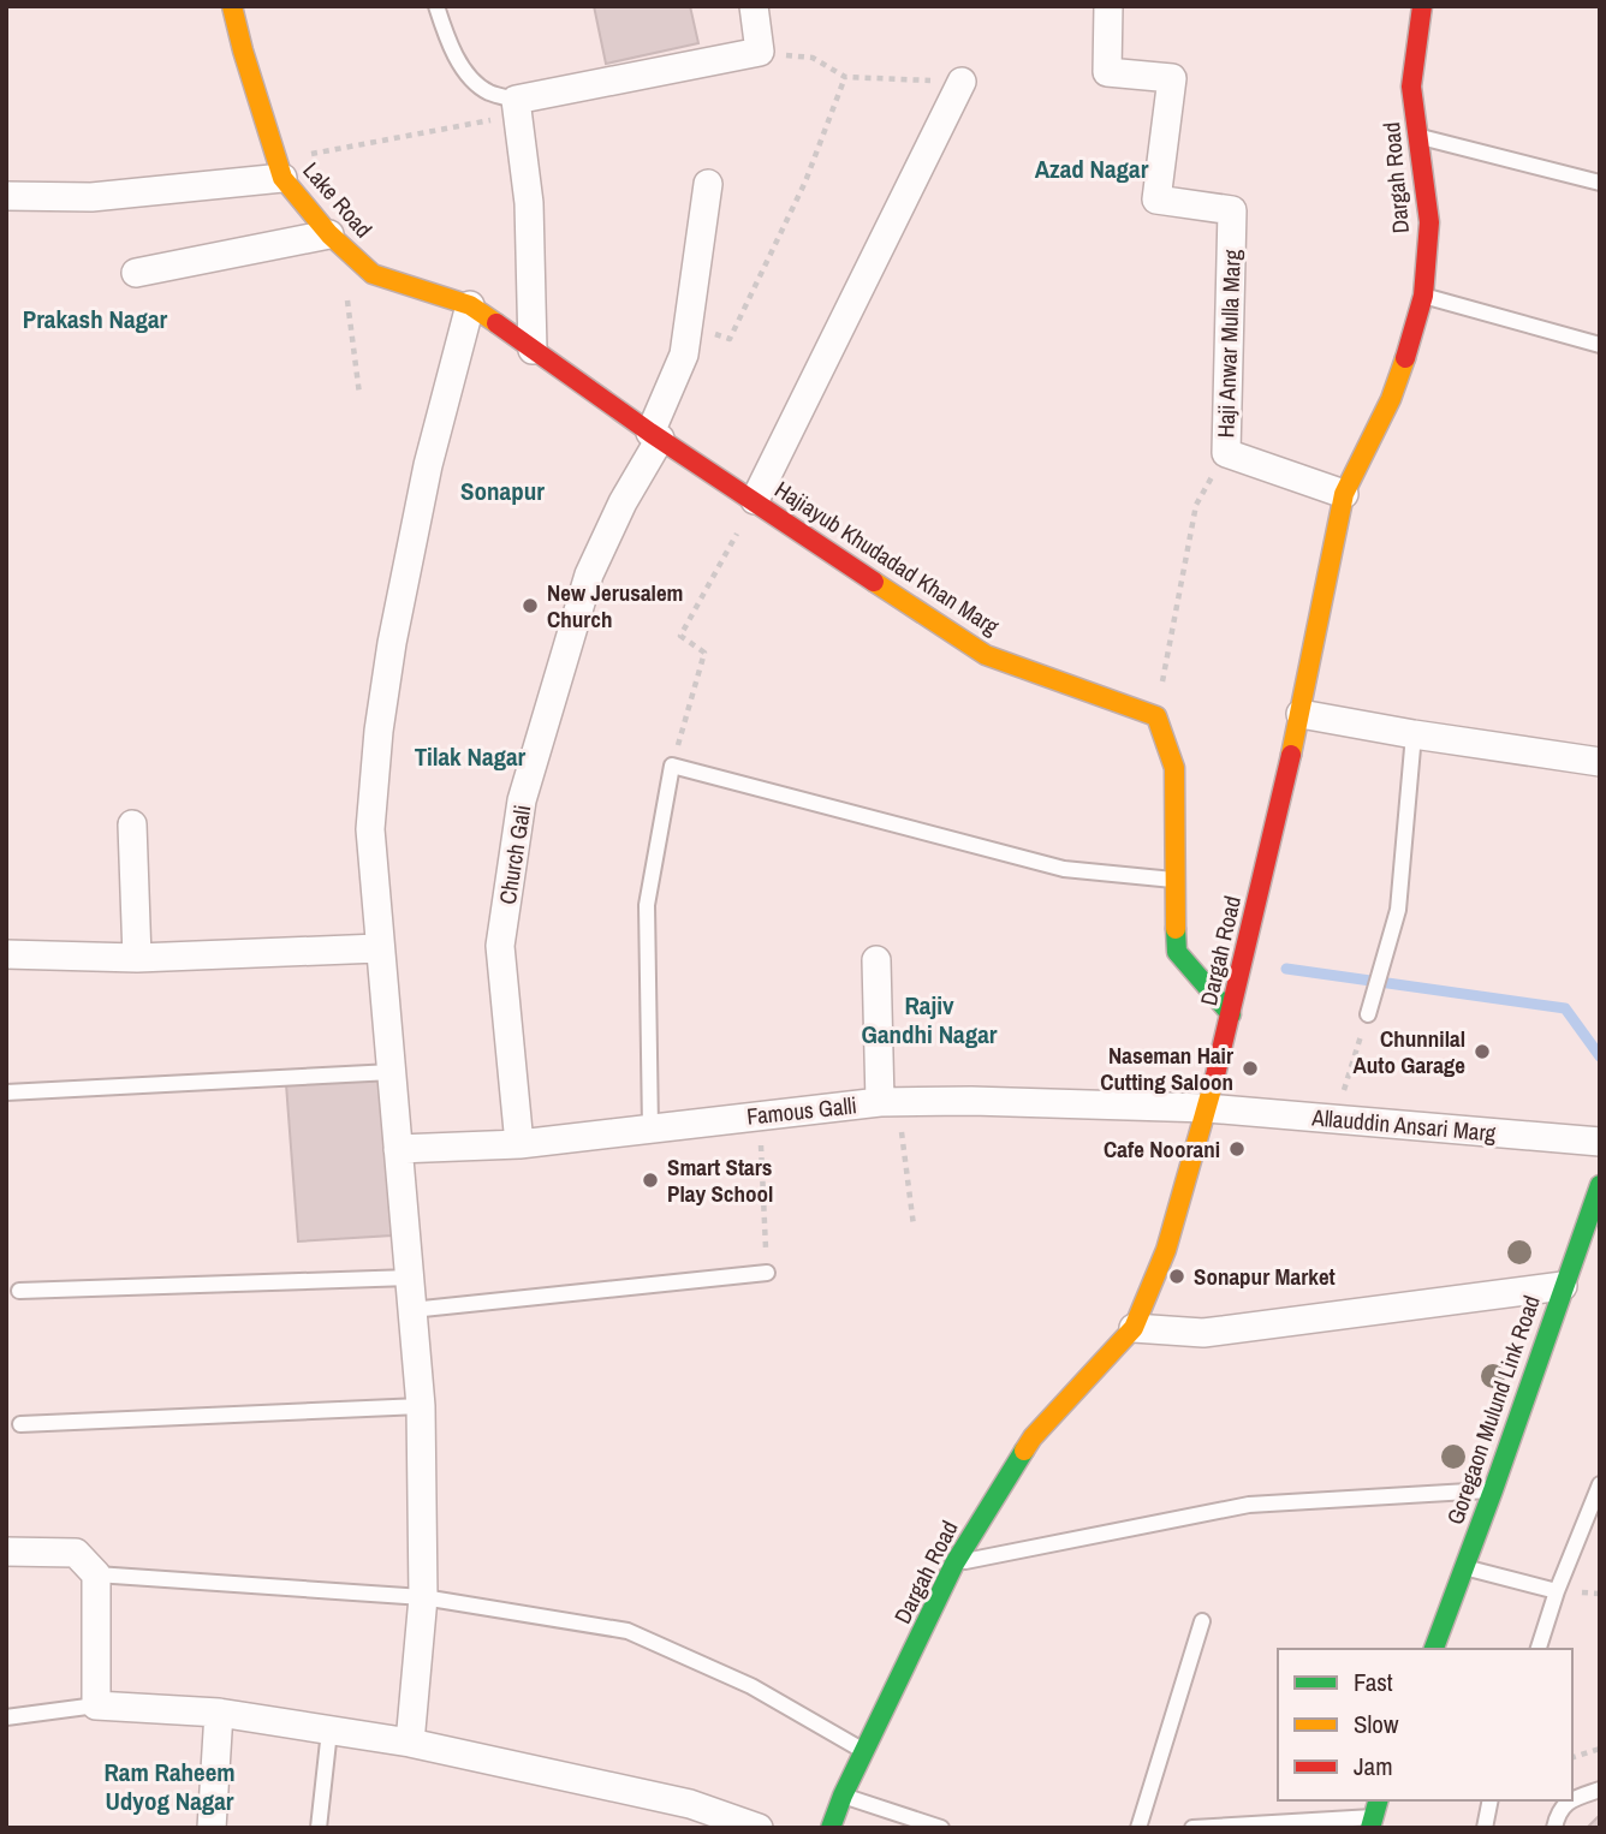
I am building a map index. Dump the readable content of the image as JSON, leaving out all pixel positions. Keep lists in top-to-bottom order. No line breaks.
{"streets":{"street":["Dargah Road","Lake Road","Haji Anwar Mulla Marg","Hajiayub Khudadad Khan Marg","Church Gali","Famous Galli","Allauddin Ansari Marg","Goregaon Mulund Link Road"]},"crossings":[["Dargah Road","Haji Anwar Mulla Marg"],["Dargah Road","Famous Galli"],["Dargah Road","Allauddin Ansari Marg"],["Lake Road","Hajiayub Khudadad Khan Marg"],["Hajiayub Khudadad Khan Marg","Church Gali"],["Church Gali","Famous Galli"],["Famous Galli","Allauddin Ansari Marg"]],"districts":["Azad Nagar","Prakash Nagar","Sonapur","Tilak Nagar","Rajiv Gandhi Nagar","Ram Raheem Udyog Nagar"],"places":["New Jerusalem Church","Chunnilal Auto Garage","Naseman Hair Cutting Saloon","Cafe Noorani","Smart Stars Play School","Sonapur Market"],"legend":["Fast","Slow","Jam"]}
